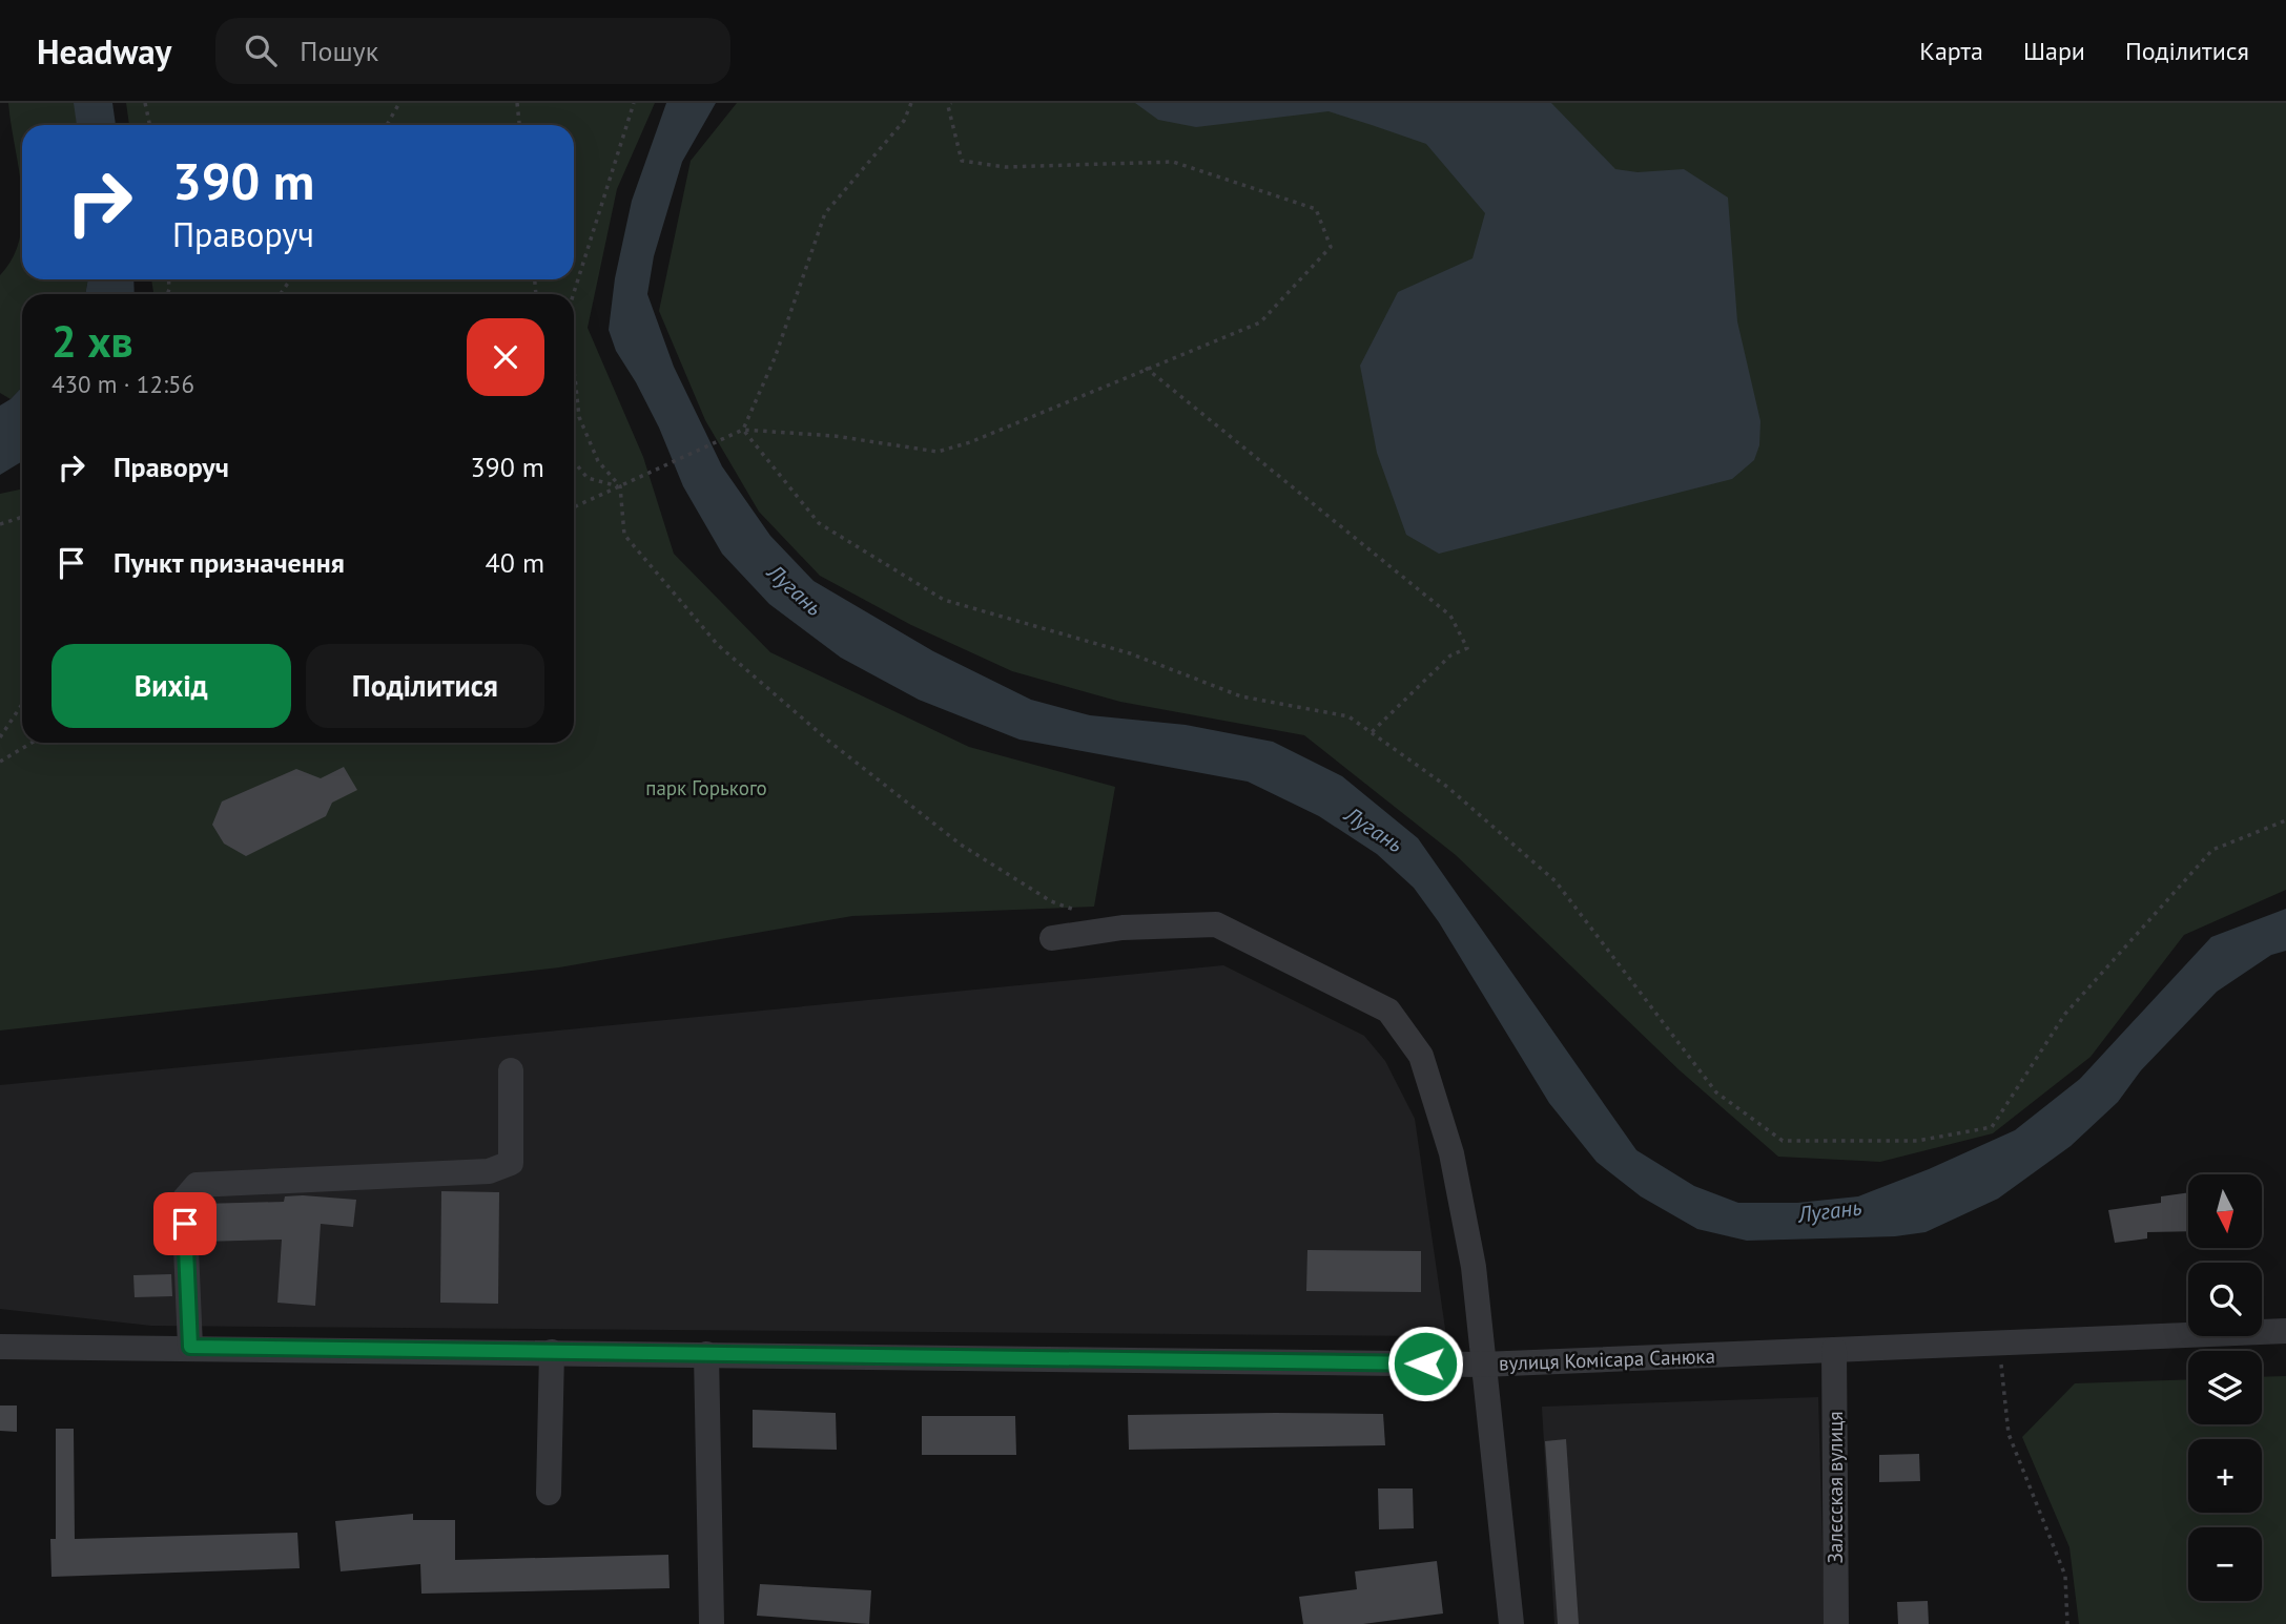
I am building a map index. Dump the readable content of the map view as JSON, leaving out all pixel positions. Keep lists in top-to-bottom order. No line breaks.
{"streets":{"street":["вулиця Комісара Санюка","Залєсская вулиця"]},"crossings":[["вулиця Комісара Санюка","Залєсская вулиця"]],"water":["Лугань"],"parks":["парк Горького"],"north":"bottom","page":{"header":"Headway","search":"Пошук","nav":["Карта","Шари","Поділитися"],"turn":["390 m","Праворуч"],"heading":["2 хв","430 m · 12:56"],"list":[{"name":"Праворуч","value":"390 m"},{"name":"Пункт призначення","value":"40 m"}],"buttons":["Вихід","Поділитися"],"map_buttons":["+","−"]}}
